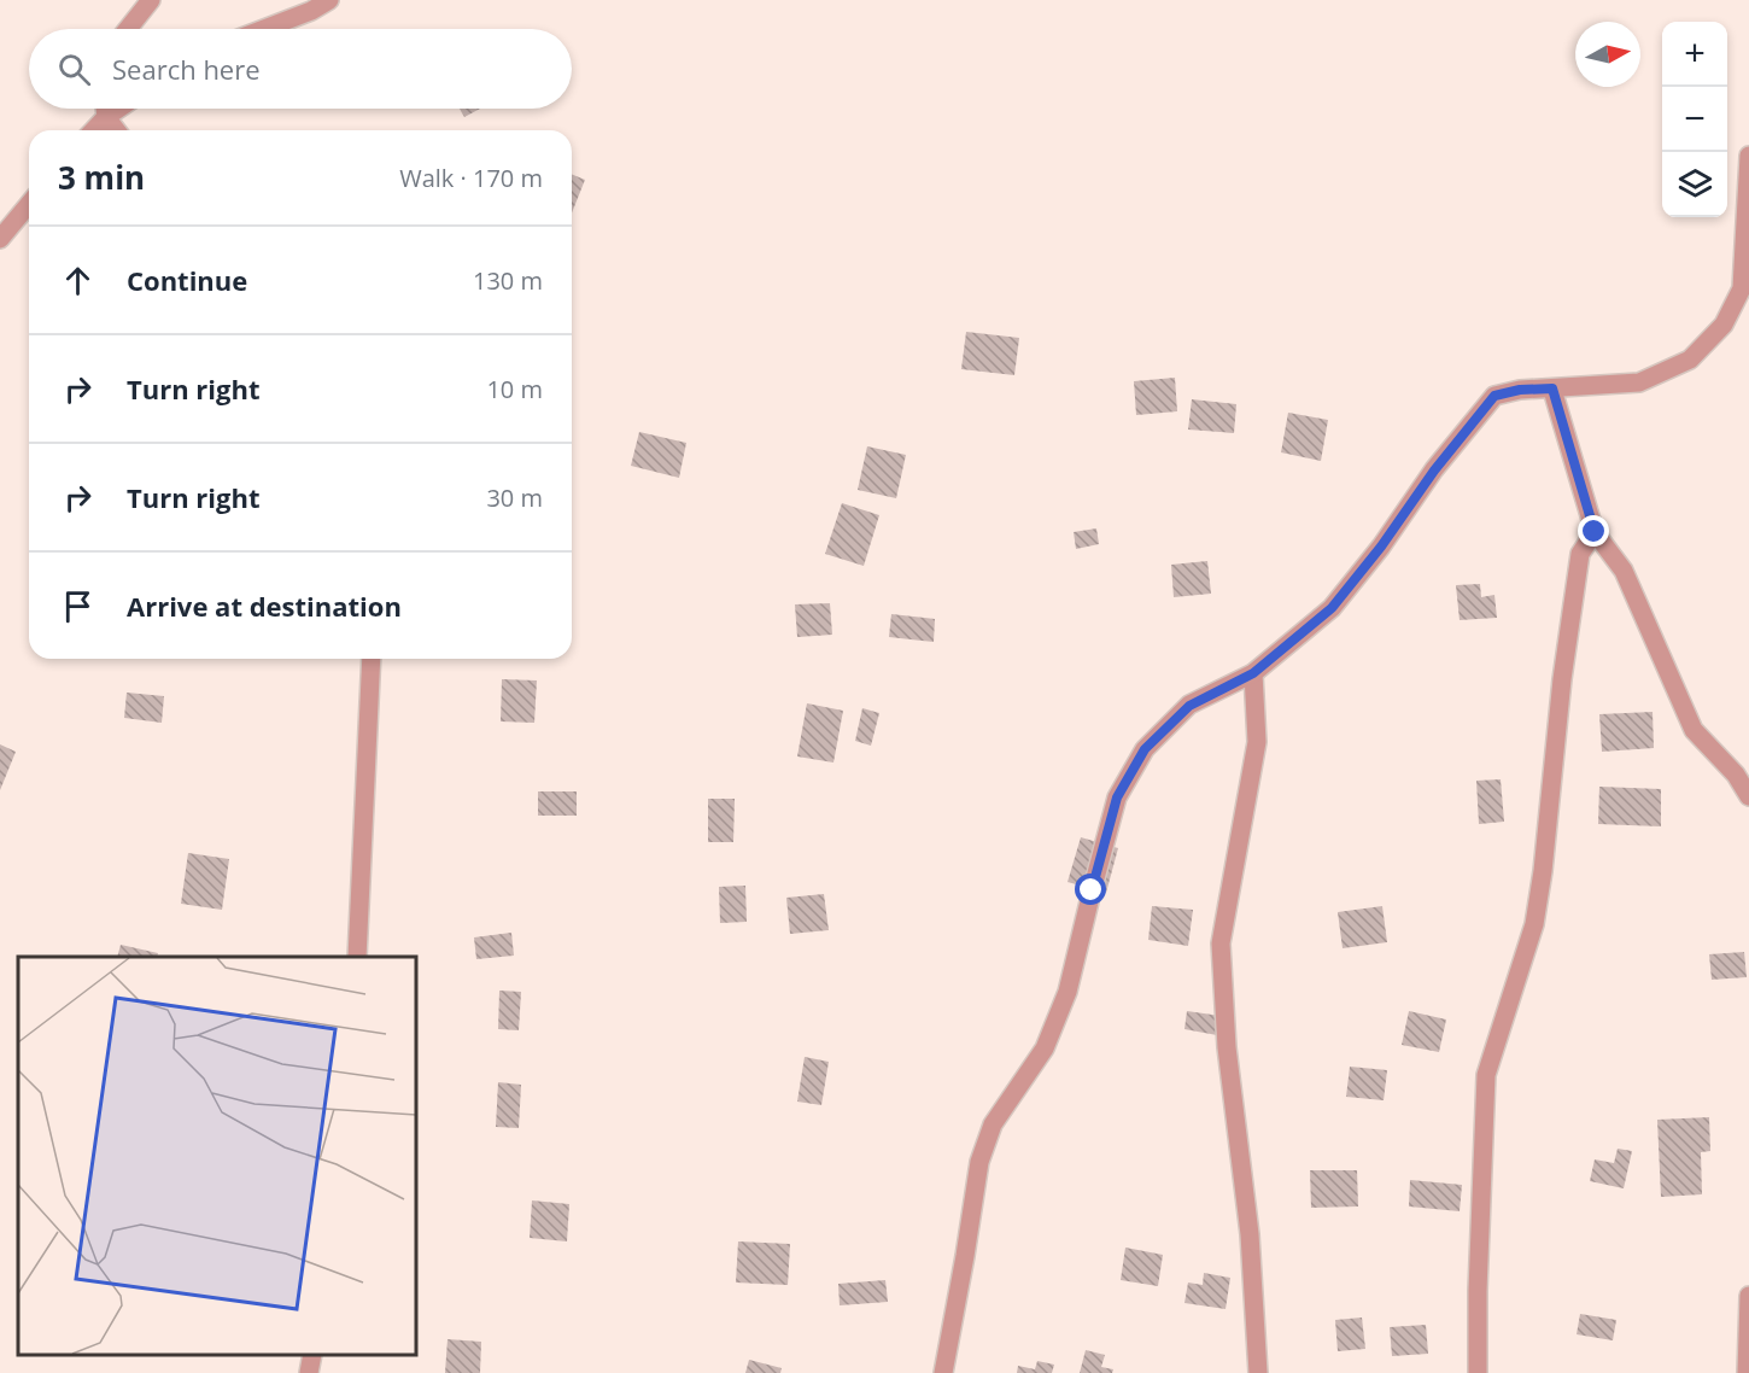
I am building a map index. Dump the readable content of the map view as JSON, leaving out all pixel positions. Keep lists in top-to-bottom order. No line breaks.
{"north":"right","page":{"map_buttons":["+","−"],"search":"Search here","heading":["3 min","Walk · 170 m"],"list":[["Continue","130 m"],["Turn right","10 m"],["Turn right","30 m"],"Arrive at destination"]}}
